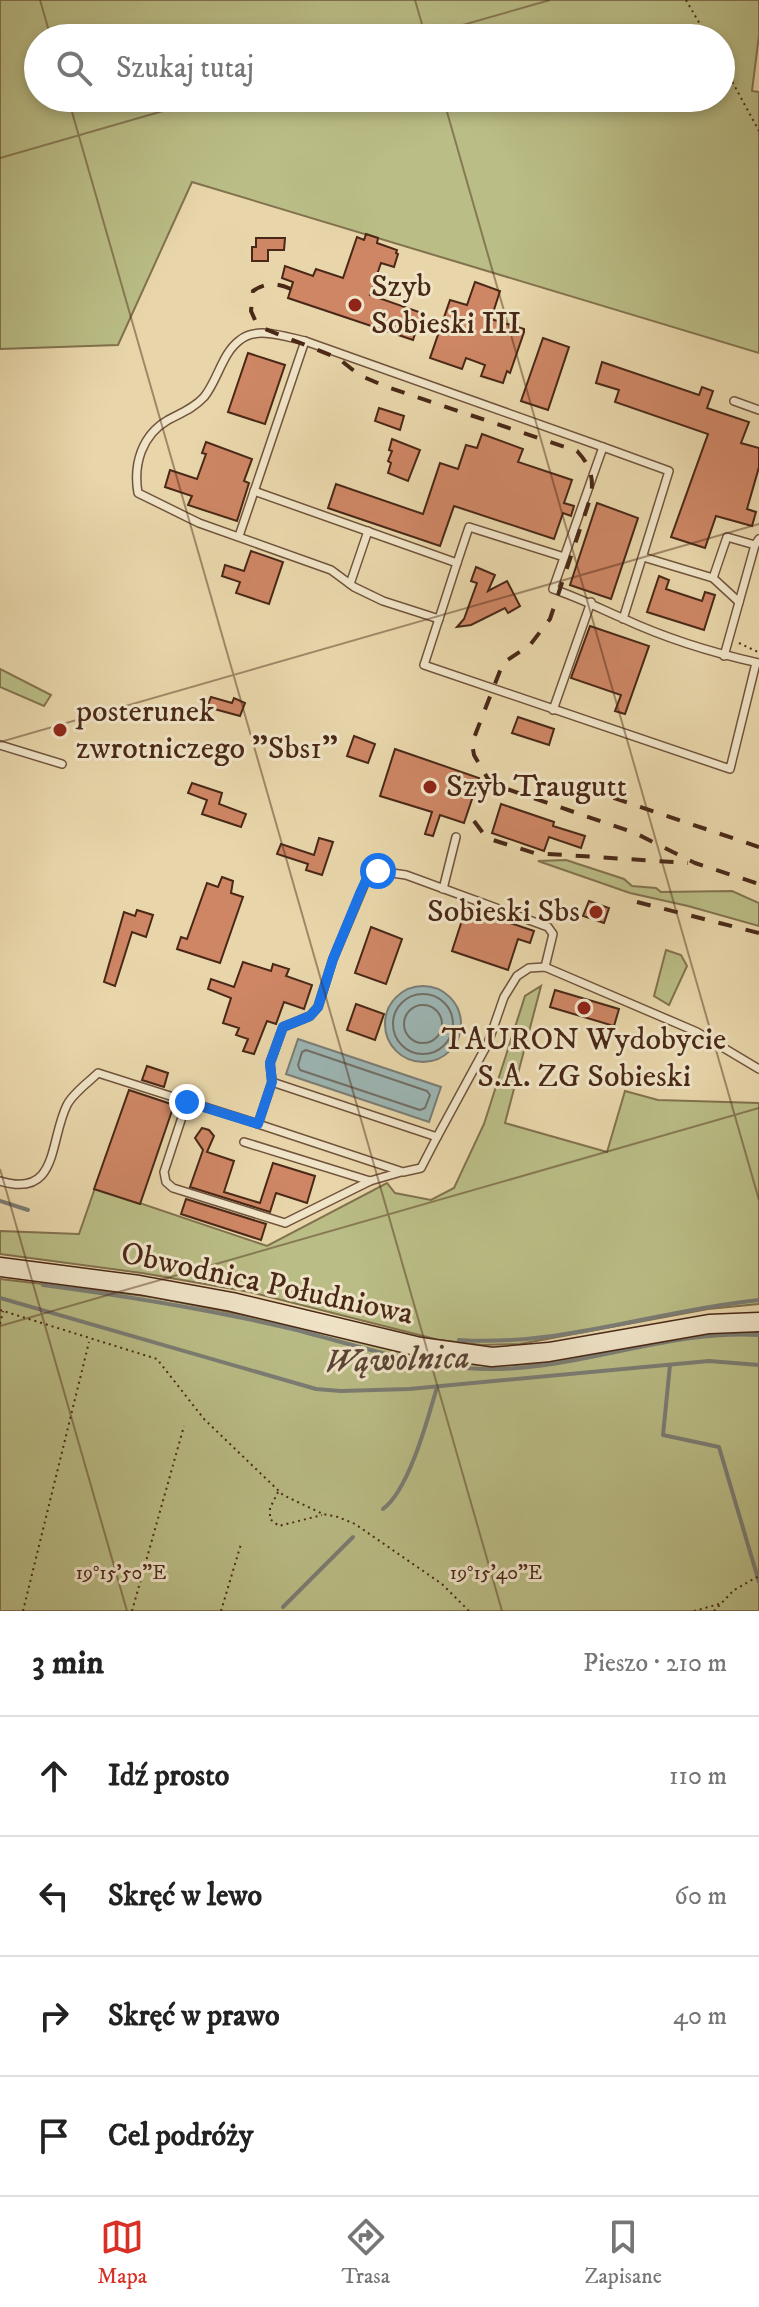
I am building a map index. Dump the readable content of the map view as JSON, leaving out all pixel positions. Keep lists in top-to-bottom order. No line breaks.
{"streets":{"main road":["Obwodnica Południowa"]},"water":["Wąwolnica"],"places":["Szyb Sobieski III","posterunek zwrotniczego \"Sbs1\"","Szyb Traugutt","Sobieski Sbs","TAURON Wydobycie S.A. ZG Sobieski"],"page":{"search":"Szukaj tutaj","heading":["3 min","Pieszo · 210 m"],"list":[["Idź prosto","110 m"],["Skręć w lewo","60 m"],["Skręć w prawo","40 m"],"Cel podróży"],"nav":["Mapa","Trasa","Zapisane"]},"coordinates":["19°15'50\"E","19°15'40\"E"]}
